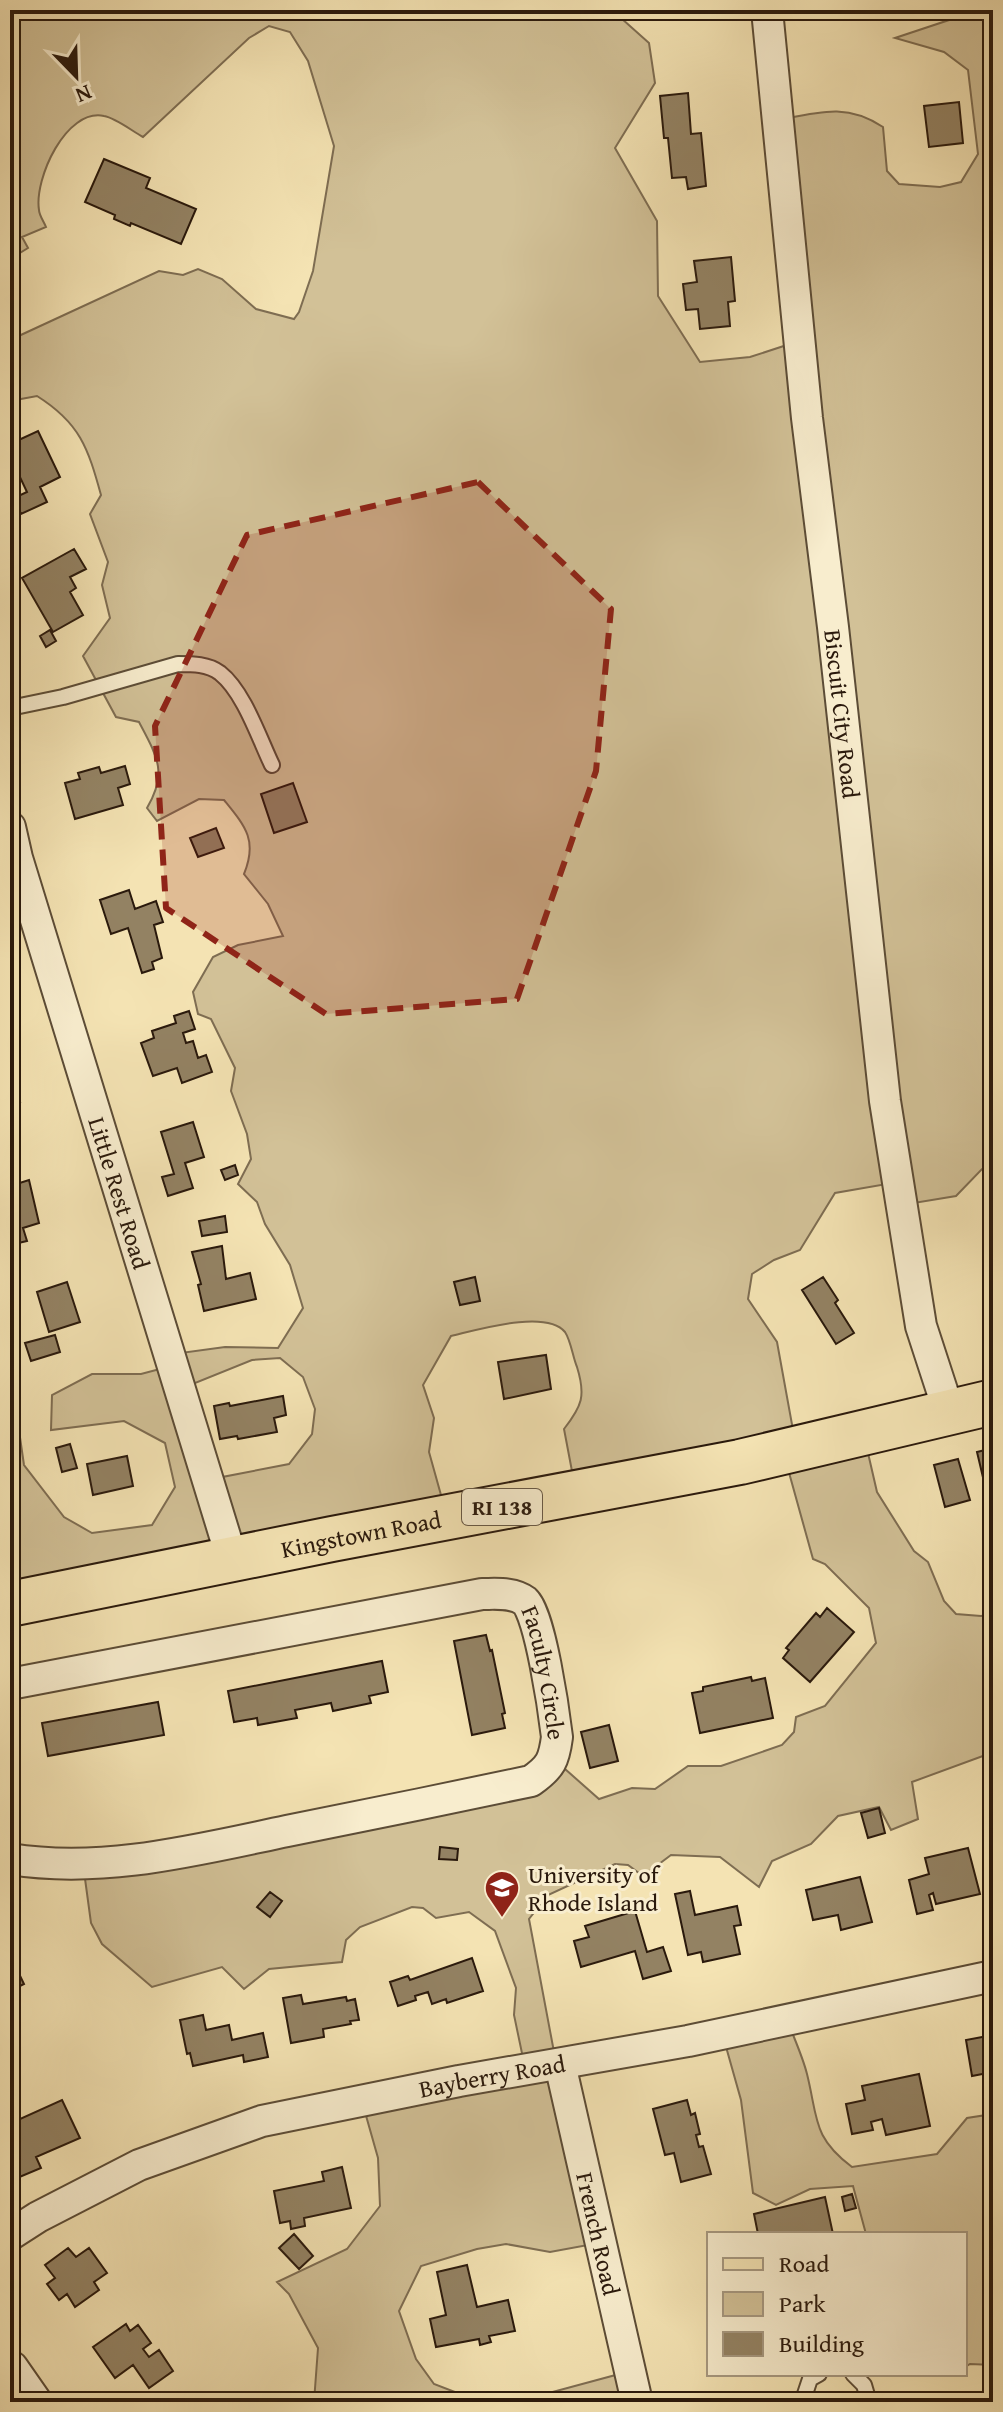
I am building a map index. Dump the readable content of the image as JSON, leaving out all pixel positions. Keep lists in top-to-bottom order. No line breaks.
{"streets":{"main road":["RI 138","Kingstown Road"],"street":["Biscuit City Road","Little Rest Road","Faculty Circle","Bayberry Road","French Road"]},"crossings":[["Biscuit City Road","Kingstown Road"],["Little Rest Road","Kingstown Road"],["Bayberry Road","French Road"]],"places":{"school or university":["University of Rhode Island"]},"legend":["Road","Park","Building"],"north":"bottom right"}
